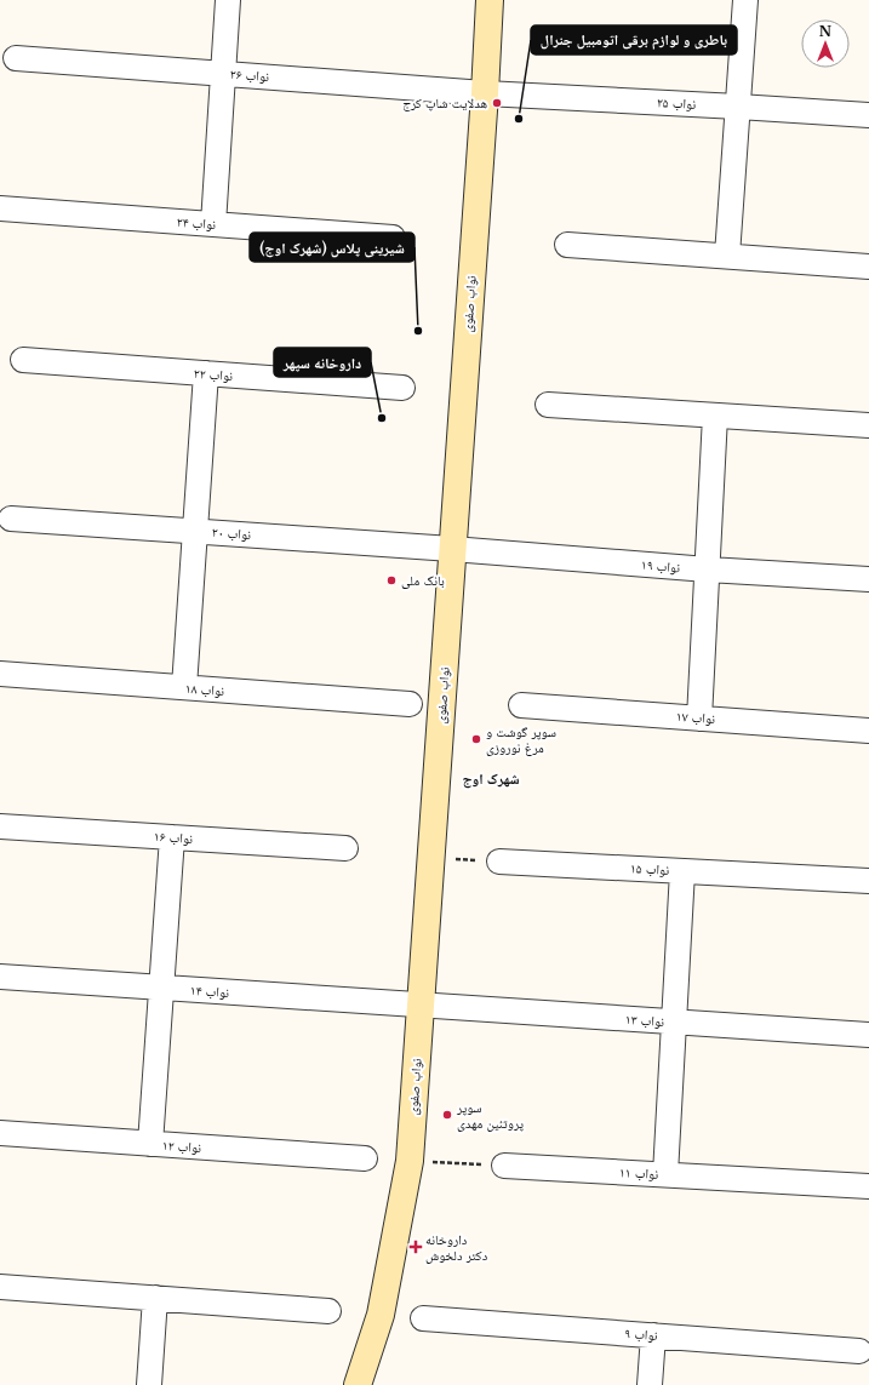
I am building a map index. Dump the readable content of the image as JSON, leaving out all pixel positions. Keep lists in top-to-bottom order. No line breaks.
{"streets":{"street":["نواب ۲۶","نواب ۲۵","نواب ۲۴","نواب صفوی","نواب ۲۲","نواب ۲۰","نواب ۱۹","نواب ۱۸","نواب ۱۷","نواب ۱۶","نواب ۱۵","نواب ۱۴","نواب ۱۳","نواب ۱۲","نواب ۱۱","نواب ۹"]},"crossings":[["نواب ۲۶","نواب ۲۵"],["نواب ۲۶","نواب صفوی"],["نواب ۲۵","نواب صفوی"],["نواب صفوی","نواب ۲۰"],["نواب صفوی","نواب ۱۹"],["نواب صفوی","نواب ۱۴"],["نواب صفوی","نواب ۱۳"],["نواب ۲۰","نواب ۱۹"],["نواب ۱۴","نواب ۱۳"]],"districts":["شهرک اوج"],"places":{"other":["هدلایت شاپ کرج","باطری و لوازم برقی اتومبیل جنرال","شیرینی پلاس (شهرک اوج)","داروخانه سپهر","بانک ملی","سوپر گوشت و مرغ نوروزی","سوپر پروتئین مهدی"],"health":["داروخانه دکتر دلخوش"]},"north":"top"}
